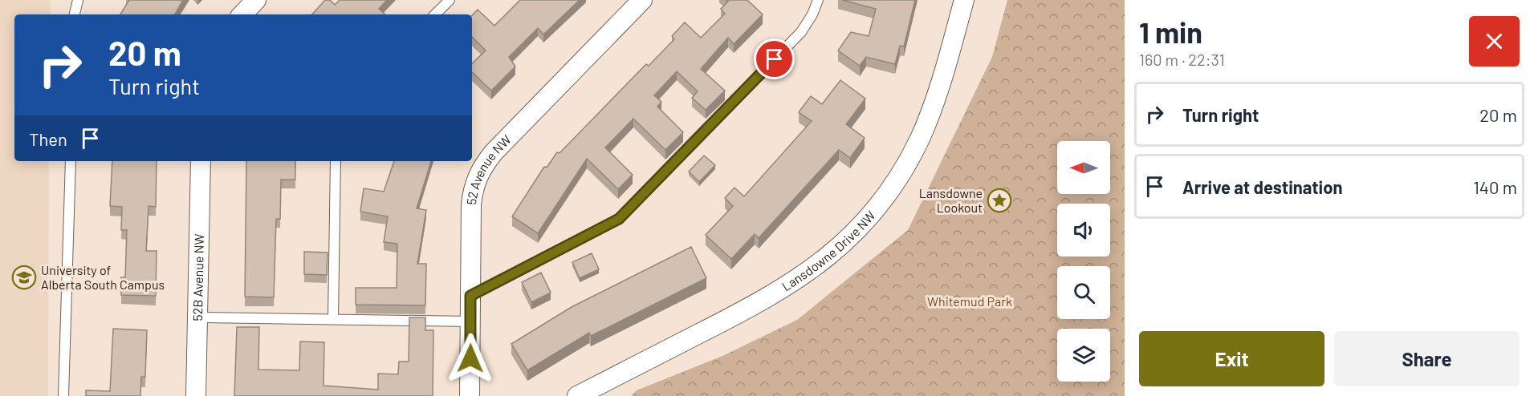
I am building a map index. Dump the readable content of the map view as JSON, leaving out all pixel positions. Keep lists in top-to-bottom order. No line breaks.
{"streets":{"street":["52 Avenue NW","Lansdowne Drive NW","52B Avenue NW"]},"parks":["Whitemud Park"],"places":{"place":["Lansdowne Lookout"],"school or university":["University of Alberta South Campus"]},"north":"left","page":{"heading":["1 min","160 m · 22:31"],"turn":["20 m","Turn right"],"list":[{"name":"Turn right","value":"20 m"},{"name":"Arrive at destination","value":"140 m"}],"then":"Then","buttons":["Exit","Share"]}}
